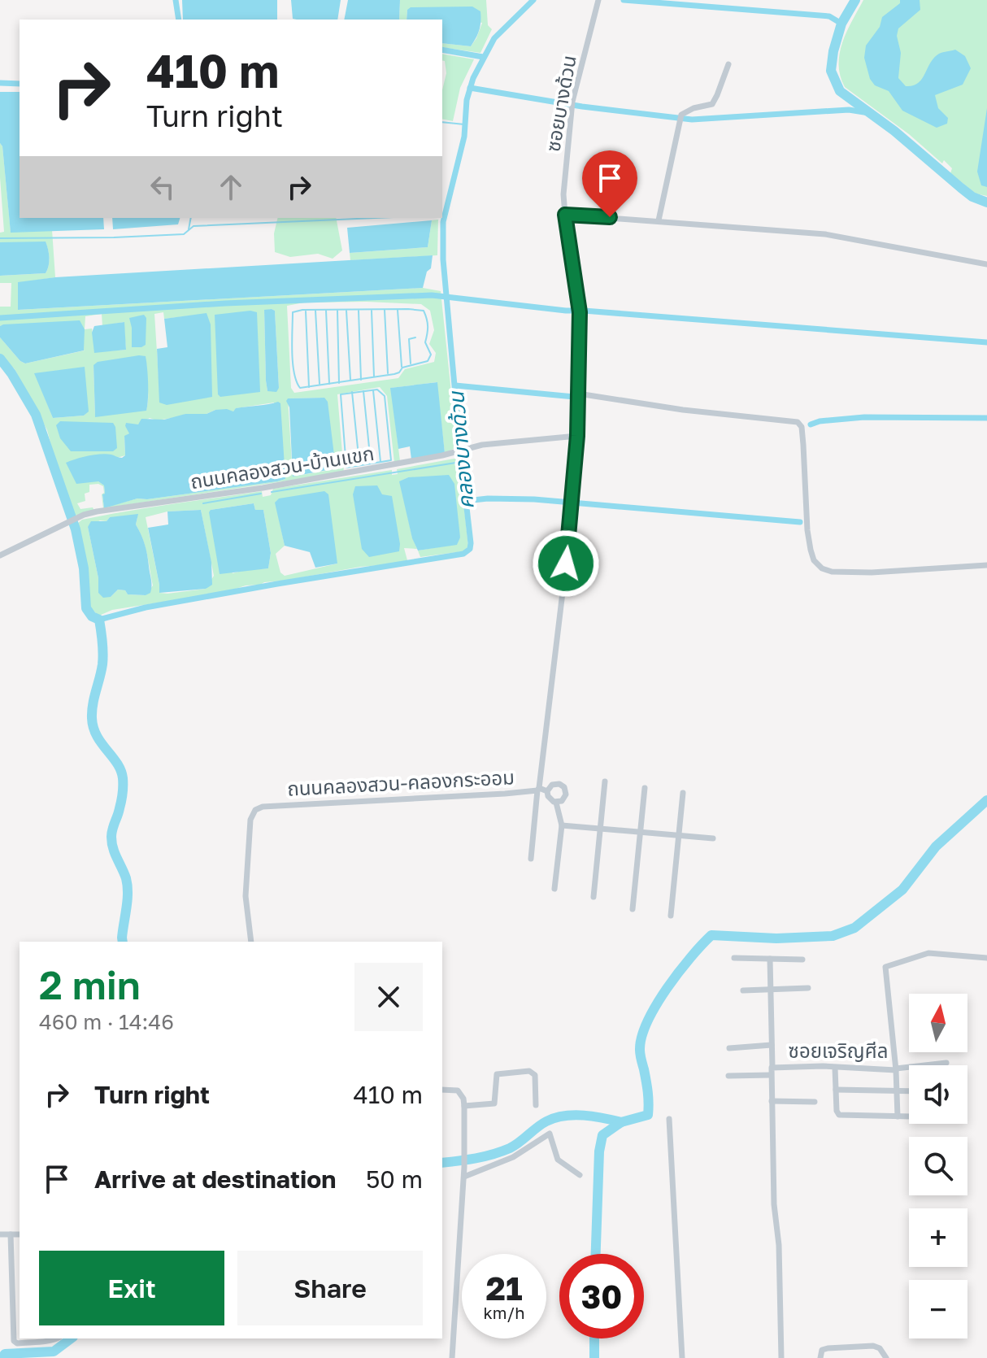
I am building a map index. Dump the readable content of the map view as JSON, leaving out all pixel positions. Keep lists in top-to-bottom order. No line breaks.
{"streets":{"street":["ซอยบางด้วน","ถนนคลองสวน-บ้านแขก","ถนนคลองสวน-คลองกระออม","ซอยเจริญศีล"]},"crossings":[["ซอยบางด้วน","ถนนคลองสวน-คลองกระออม"],["ถนนคลองสวน-บ้านแขก","ถนนคลองสวน-คลองกระออม"]],"water":["คลองบางด้วน"],"north":"top","page":{"turn":["410 m","Turn right"],"heading":["2 min","460 m · 14:46"],"map_buttons":["+","−"],"list":[{"name":"Turn right","value":"410 m"},{"name":"Arrive at destination","value":"50 m"}],"buttons":["Exit","Share"],"speed":"21 km/h","limit":"30"}}
